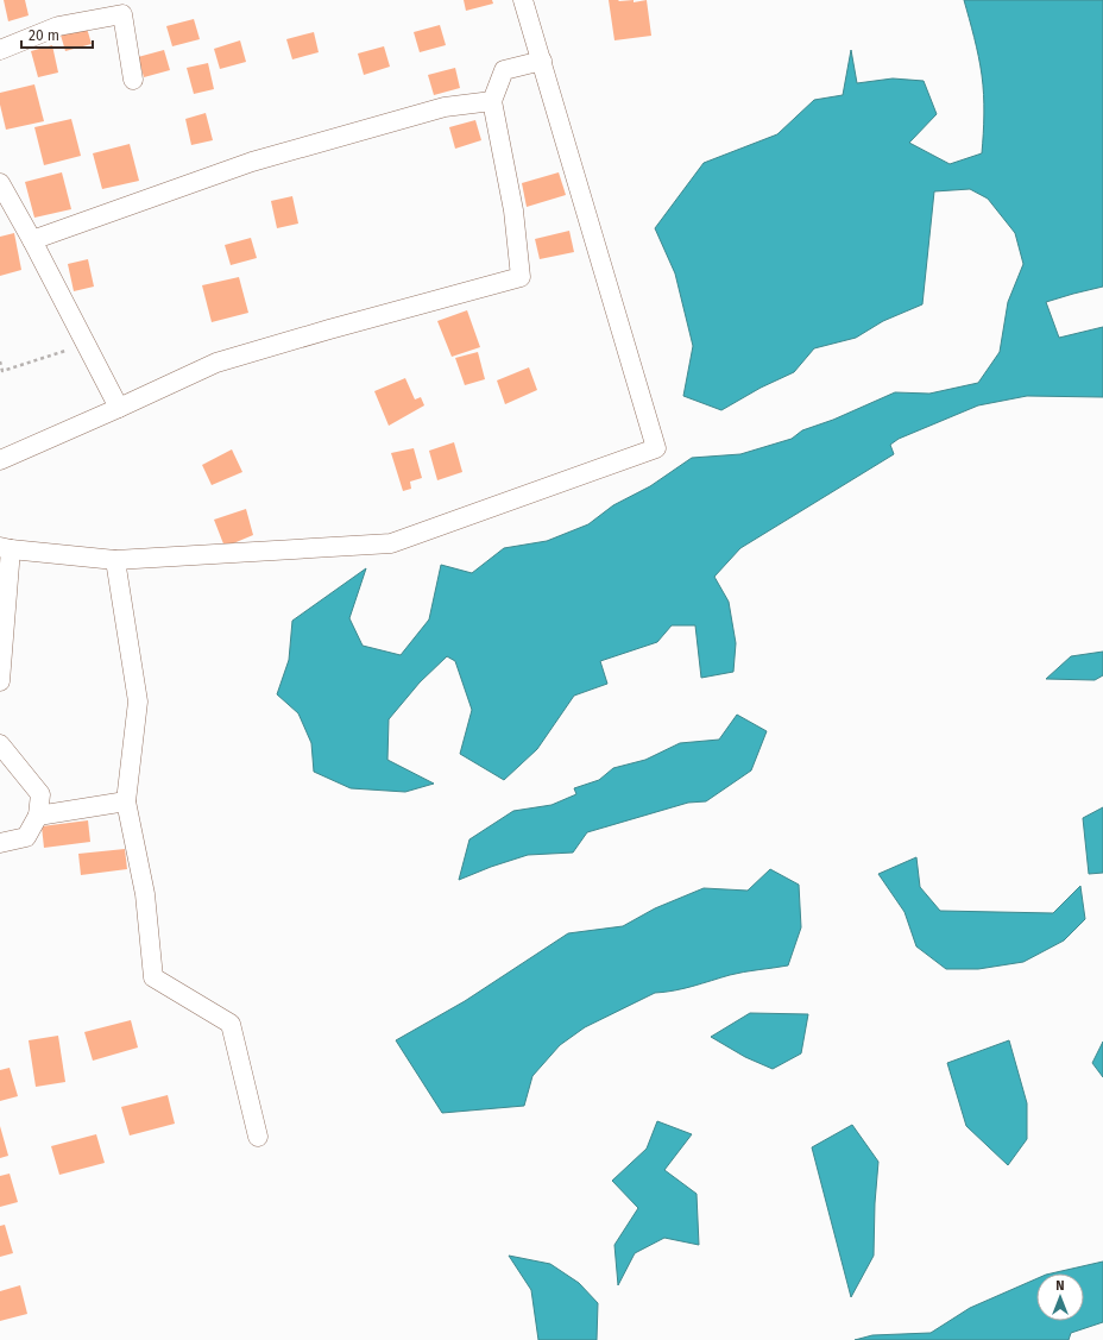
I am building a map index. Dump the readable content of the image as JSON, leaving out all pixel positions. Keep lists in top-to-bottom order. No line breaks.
{"scale_bar":"20 m","north":"top"}
